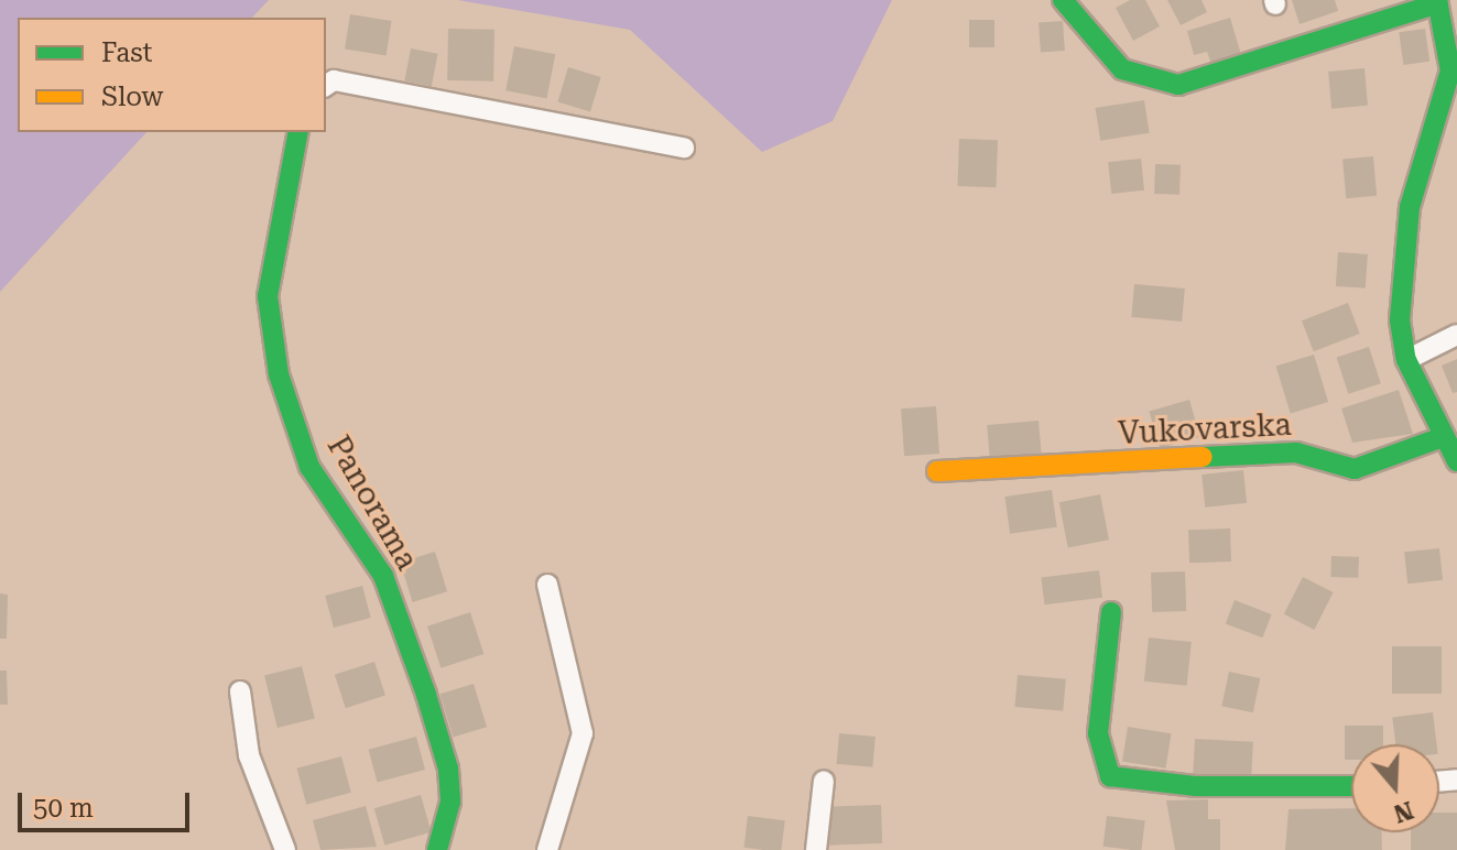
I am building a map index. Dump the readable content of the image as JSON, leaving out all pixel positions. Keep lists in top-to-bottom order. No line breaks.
{"streets":{"street":["Vukovarska","Panorama"]},"legend":["Fast","Slow"],"scale_bar":"50 m","north":"bottom"}
